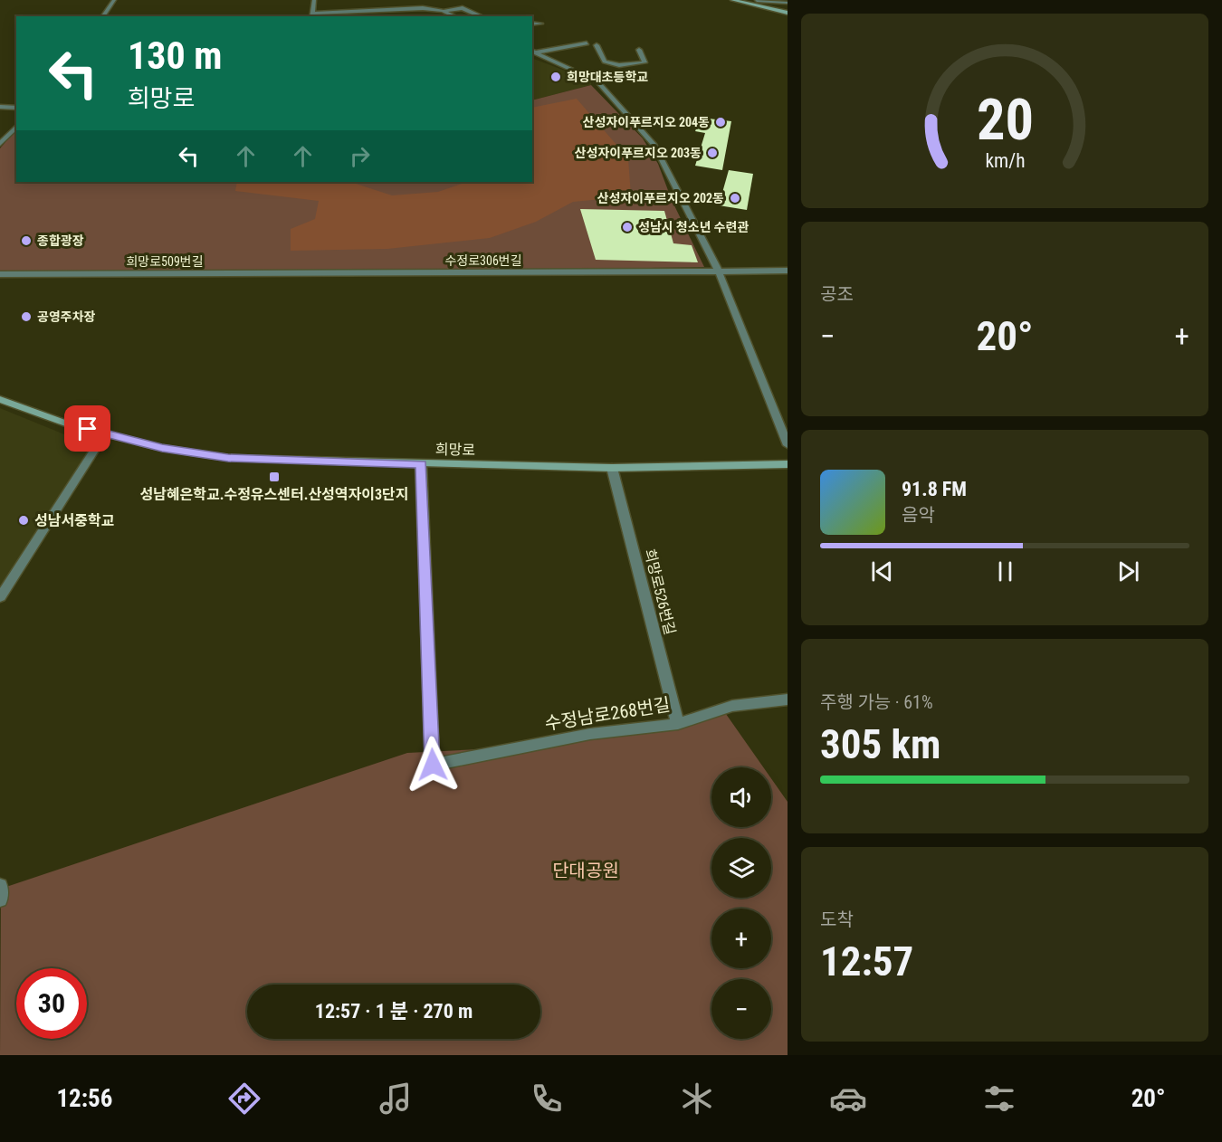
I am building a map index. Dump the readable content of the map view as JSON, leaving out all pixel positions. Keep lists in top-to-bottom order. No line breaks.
{"streets":{"main road":["희망로"],"street":["수정로306번길","희망로509번길","희망로526번길","수정남로268번길"]},"crossings":[["수정로306번길","희망로509번길"],["희망로","희망로526번길"],["희망로","수정남로268번길"],["희망로526번길","수정남로268번길"]],"parks":["단대공원"],"places":{"other":["희망대초등학교","산성자이푸르지오 204동","산성자이푸르지오 203동","산성자이푸르지오 202동","성남시 청소년 수련관","종합광장","공영주차장","성남서중학교"],"transit":["성남혜은학교.수정유스센터.산성역자이3단지"]},"page":{"turn":["130 m","희망로"],"tile":["공조",["주행 가능 · 61%","305 km"],["도착","12:57"]],"heat":["−","20°","+"],"song":["91.8 FM","음악"],"map_buttons":["+","−"],"limit":"30","trip":"12:57 · 1 분 · 270 m","tabs":["12:56","20°"],"gauge":["20","km/h"]}}
